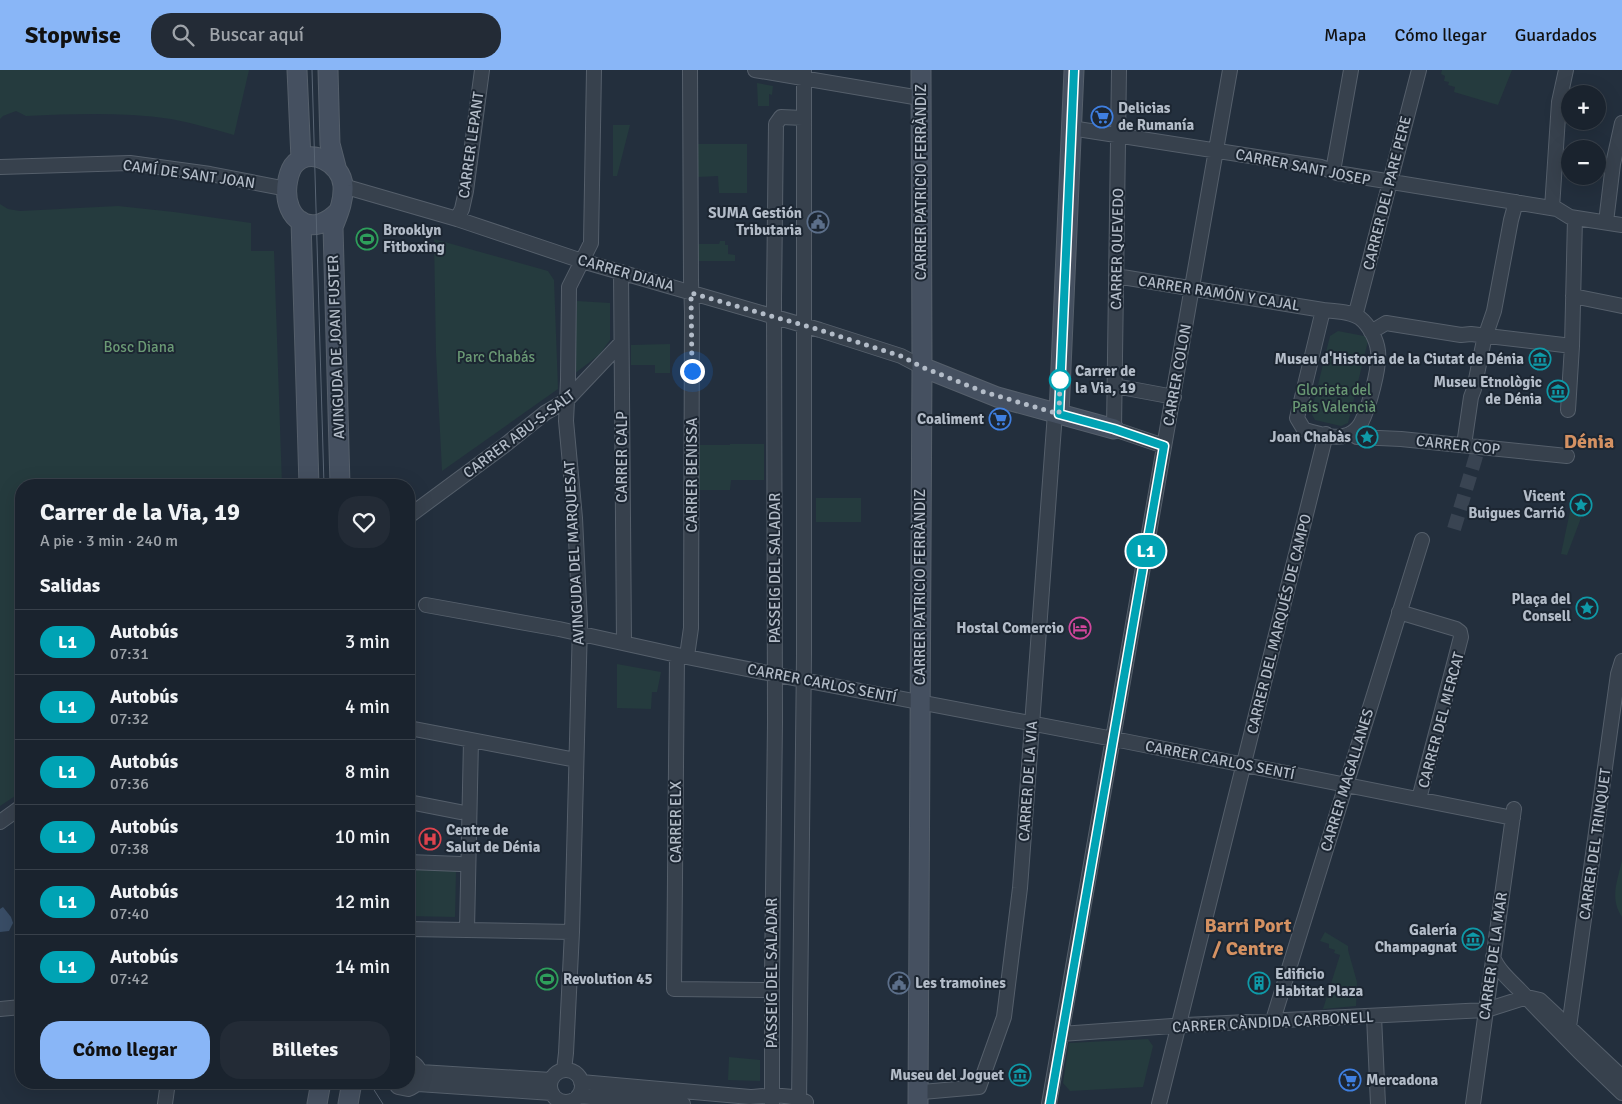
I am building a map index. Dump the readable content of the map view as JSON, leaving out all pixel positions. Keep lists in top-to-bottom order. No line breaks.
{"streets":{"main road":["CARRER PATRICIO FERRÀNDIZ","CARRER DIANA","AVINGUDA DE JOAN FUSTER","CARRER DE LA VIA"],"street":["CARRER LEPANT","CARRER SANT JOSEP","CAMÍ DE SANT JOAN","CARRER DEL PARE PERE","CARRER QUEVEDO","CARRER RAMÓN Y CAJAL","CARRER COLON","CARRER ABU-S-SALT","CARRER COP","CARRER CALP","CARRER BENISSA","AVINGUDA DEL MARQUESAT","PASSEIG DEL SALADAR","CARRER DEL MARQUÉS DE CAMPO","CARRER CARLOS SENTÍ","CARRER DEL MERCAT","CARRER MAGALLANES","CARRER ELX","CARRER DEL TRINQUET","CARRER DE LA MAR","CARRER CÀNDIDA CARBONELL"]},"crossings":[["CARRER LEPANT","CARRER DIANA"],["CARRER SANT JOSEP","CARRER DEL PARE PERE"],["CARRER SANT JOSEP","CARRER QUEVEDO"],["CARRER SANT JOSEP","CARRER COLON"],["CARRER SANT JOSEP","CARRER DE LA VIA"],["CAMÍ DE SANT JOAN","CARRER DIANA"],["CAMÍ DE SANT JOAN","AVINGUDA DE JOAN FUSTER"],["CARRER PATRICIO FERRÀNDIZ","CARRER DIANA"],["CARRER PATRICIO FERRÀNDIZ","CARRER CARLOS SENTÍ"],["CARRER PATRICIO FERRÀNDIZ","CARRER DE LA VIA"],["CARRER QUEVEDO","CARRER DIANA"],["CARRER QUEVEDO","CARRER RAMÓN Y CAJAL"],["CARRER DIANA","AVINGUDA DE JOAN FUSTER"],["CARRER DIANA","CARRER COLON"],["CARRER DIANA","CARRER CALP"],["CARRER DIANA","CARRER BENISSA"],["CARRER DIANA","AVINGUDA DEL MARQUESAT"],["CARRER DIANA","PASSEIG DEL SALADAR"],["CARRER DIANA","CARRER DE LA VIA"],["CARRER RAMÓN Y CAJAL","CARRER COLON"],["CARRER COLON","CARRER CARLOS SENTÍ"],["CARRER COLON","CARRER CÀNDIDA CARBONELL"],["CARRER ABU-S-SALT","CARRER CALP"],["CARRER ABU-S-SALT","AVINGUDA DEL MARQUESAT"],["CARRER CALP","CARRER CARLOS SENTÍ"],["CARRER BENISSA","CARRER CARLOS SENTÍ"],["CARRER BENISSA","CARRER ELX"],["AVINGUDA DEL MARQUESAT","CARRER CARLOS SENTÍ"],["PASSEIG DEL SALADAR","CARRER CARLOS SENTÍ"],["PASSEIG DEL SALADAR","CARRER ELX"],["CARRER DEL MARQUÉS DE CAMPO","CARRER CARLOS SENTÍ"],["CARRER DEL MARQUÉS DE CAMPO","CARRER CÀNDIDA CARBONELL"],["CARRER CARLOS SENTÍ","CARRER DEL MERCAT"],["CARRER CARLOS SENTÍ","CARRER MAGALLANES"],["CARRER CARLOS SENTÍ","CARRER DE LA VIA"],["CARRER CARLOS SENTÍ","CARRER ELX"],["CARRER CARLOS SENTÍ","CARRER DE LA MAR"],["CARRER DEL MERCAT","CARRER MAGALLANES"],["CARRER MAGALLANES","CARRER CÀNDIDA CARBONELL"],["CARRER DE LA MAR","CARRER CÀNDIDA CARBONELL"]],"districts":["Dénia","Barri Port / Centre"],"parks":["Bosc Diana","Parc Chabás","Glorieta del País Valencià"],"places":{"supermarket":["Delicias de Rumanía","Coaliment","Mercadona"],"public building":["SUMA Gestión Tributaria","Les tramoines"],"sports":["Brooklyn Fitboxing","Revolution 45"],"museum":["Museu d'Historia de la Ciutat de Dénia","Museu Etnològic de Dénia","Galería Champagnat","Museu del Joguet"],"other":["Carrer de la Via, 19"],"place":["Joan Chabàs","Vicent Buigues Carrió","Plaça del Consell"],"hotel":["Hostal Comercio"],"hospital":["Centre de Salut de Dénia"],"building":["Edificio Habitat Plaza"]},"lines":["bus line L1"],"page":{"header":"Stopwise","search":"Buscar aquí","nav":["Mapa","Cómo llegar","Guardados"],"on_map":"L1","map_buttons":["+","−"],"heading":[["Carrer de la Via, 19","A pie · 3 min · 240 m"],"Salidas"],"list":[{"mark":"L1","name":"Autobús","note":"07:31","value":"3 min"},{"mark":"L1","name":"Autobús","note":"07:32","value":"4 min"},{"mark":"L1","name":"Autobús","note":"07:36","value":"8 min"},{"mark":"L1","name":"Autobús","note":"07:38","value":"10 min"},{"mark":"L1","name":"Autobús","note":"07:40","value":"12 min"},{"mark":"L1","name":"Autobús","note":"07:42","value":"14 min"}],"buttons":["Cómo llegar","Billetes"]}}
